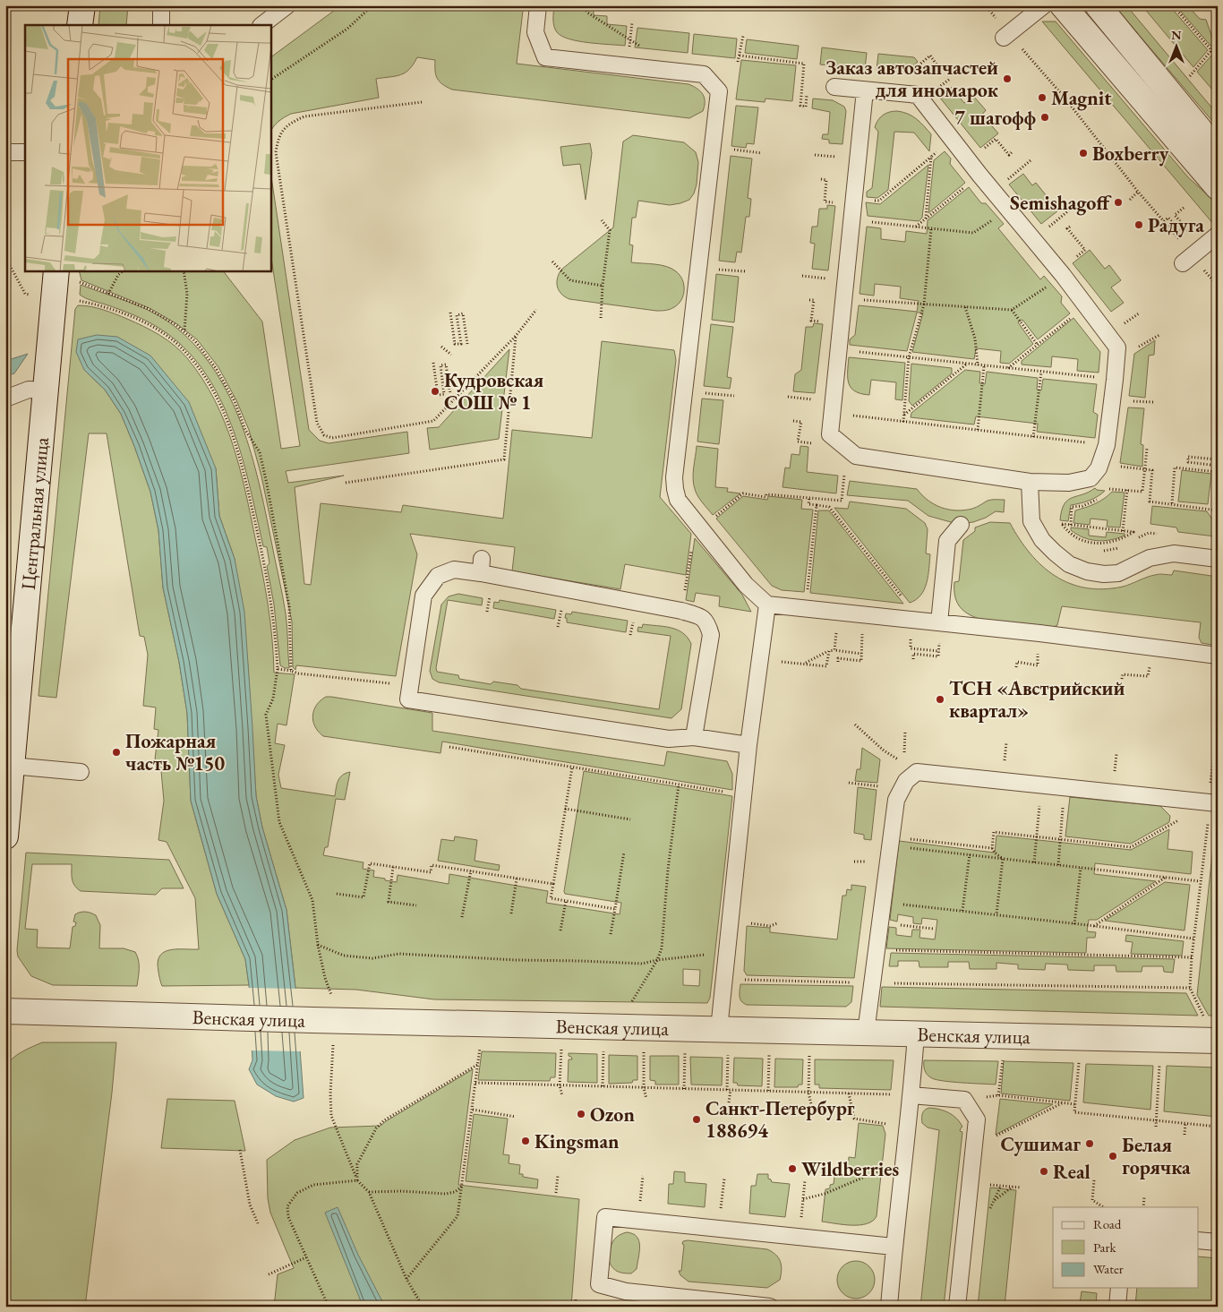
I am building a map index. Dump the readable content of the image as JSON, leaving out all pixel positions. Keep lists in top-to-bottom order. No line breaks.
{"streets":{"street":["Центральная улица","Венская улица"]},"places":["Заказ автозапчастей для иномарок","Magnit","7 шагофф","Boxberry","Semishagoff","Радуга","Кудровская СОШ № 1","ТСН «Австрийский квартал»","Пожарная часть №150","Ozon","Санкт-Петербург 188694","Kingsman","Сушимаг","Белая горячка","Wildberries","Real"],"legend":["Road","Park","Water"],"north":"top"}
